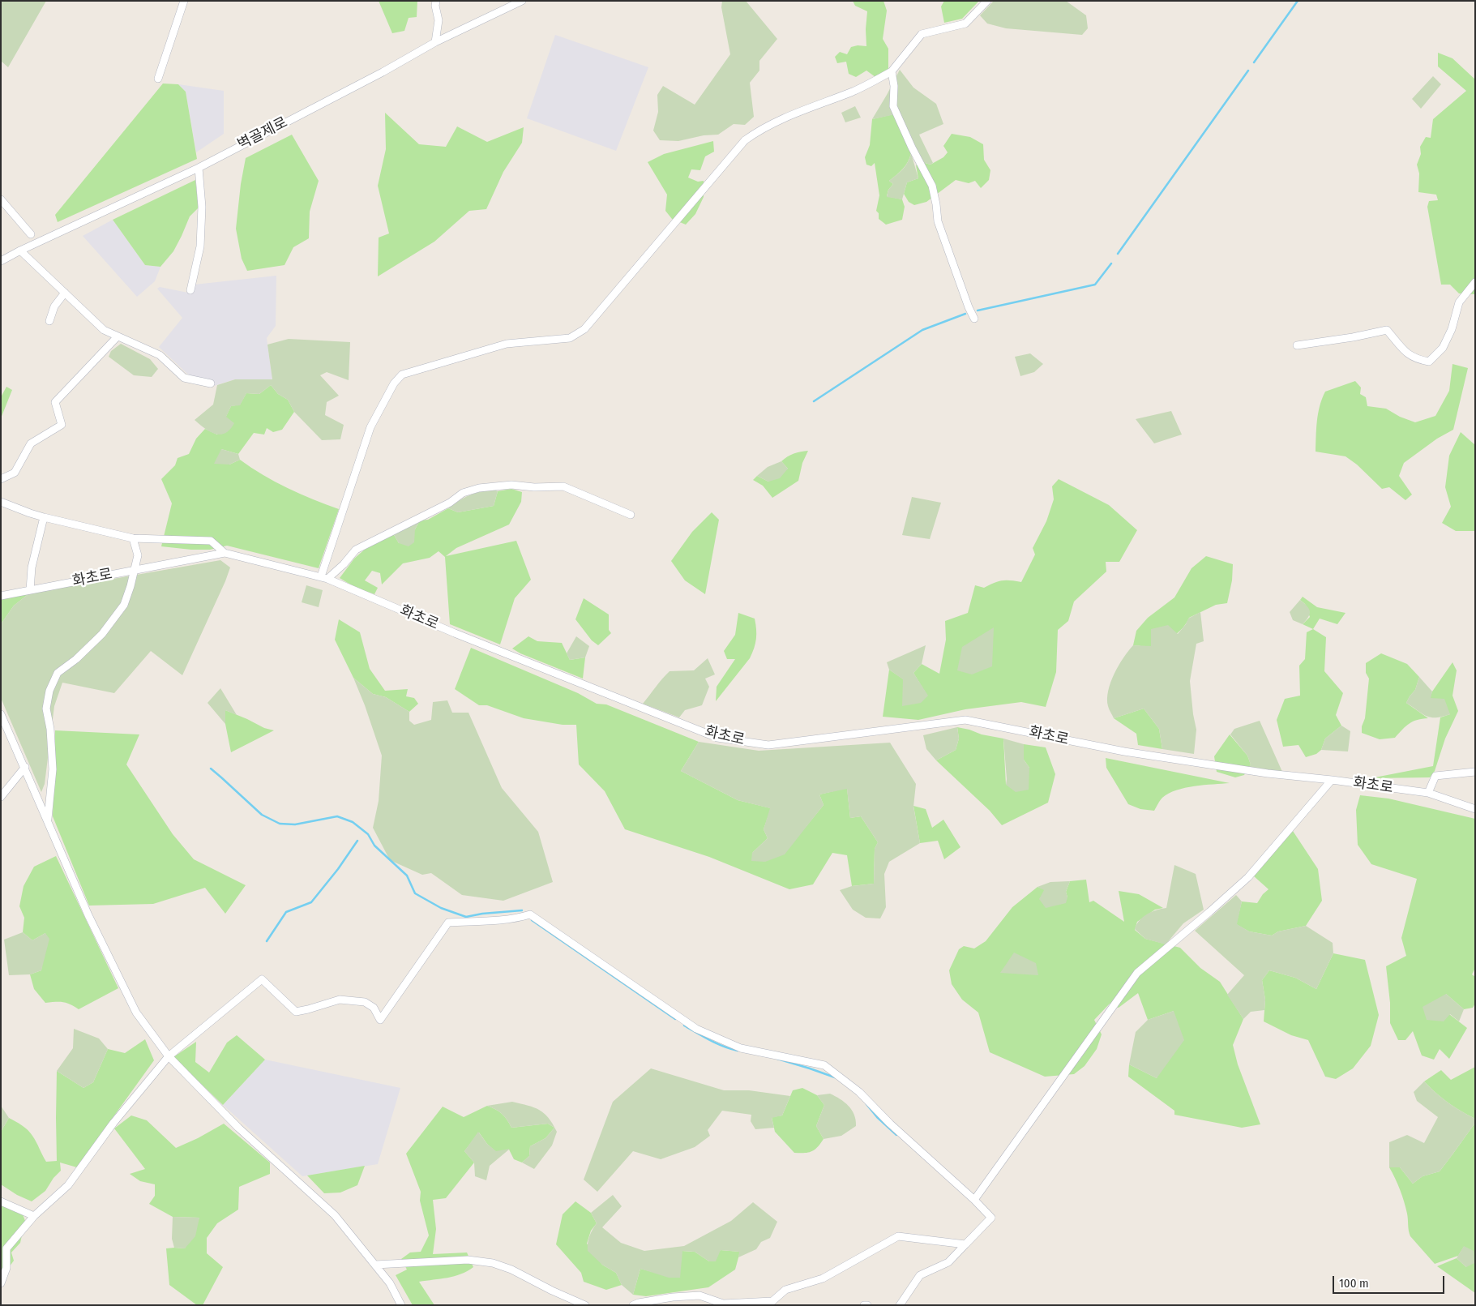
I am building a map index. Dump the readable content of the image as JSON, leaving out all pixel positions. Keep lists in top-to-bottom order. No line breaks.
{"streets":{"street":["벽골제로","화초로"]},"scale_bar":"100 m"}
